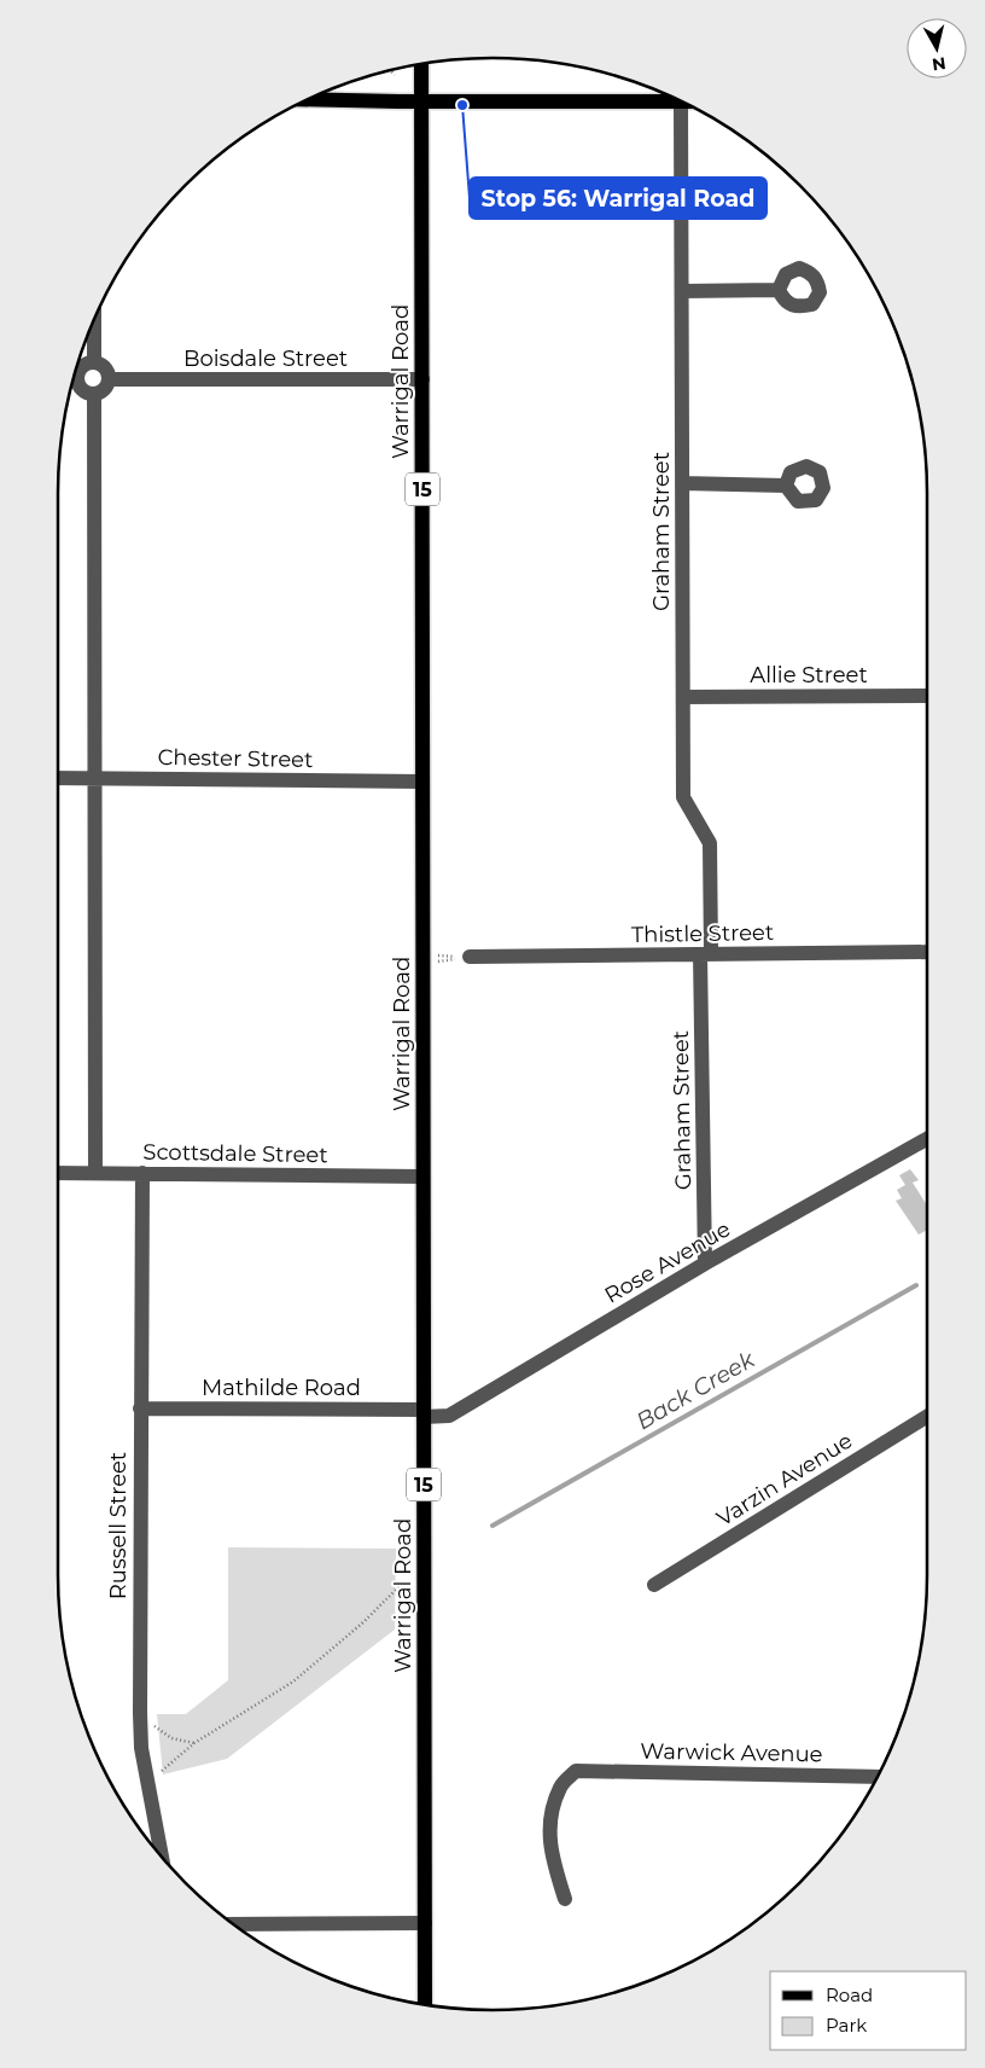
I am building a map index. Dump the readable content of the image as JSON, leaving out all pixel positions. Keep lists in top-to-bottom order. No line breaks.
{"streets":{"main road":["Warrigal Road","15"],"street":["Boisdale Street","Graham Street","Allie Street","Chester Street","Thistle Street","Scottsdale Street","Rose Avenue","Mathilde Road","Varzin Avenue","Russell Street","Warwick Avenue"]},"crossings":[["Boisdale Street","Warrigal Road"],["Warrigal Road","Chester Street"],["Warrigal Road","Scottsdale Street"],["Warrigal Road","Rose Avenue"],["Warrigal Road","Mathilde Road"],["Graham Street","Allie Street"],["Graham Street","Thistle Street"],["Graham Street","Rose Avenue"],["Scottsdale Street","Russell Street"],["Rose Avenue","Mathilde Road"],["Mathilde Road","Russell Street"]],"water":["Back Creek"],"places":["Stop 56: Warrigal Road"],"legend":["Road","Park"],"north":"bottom"}
